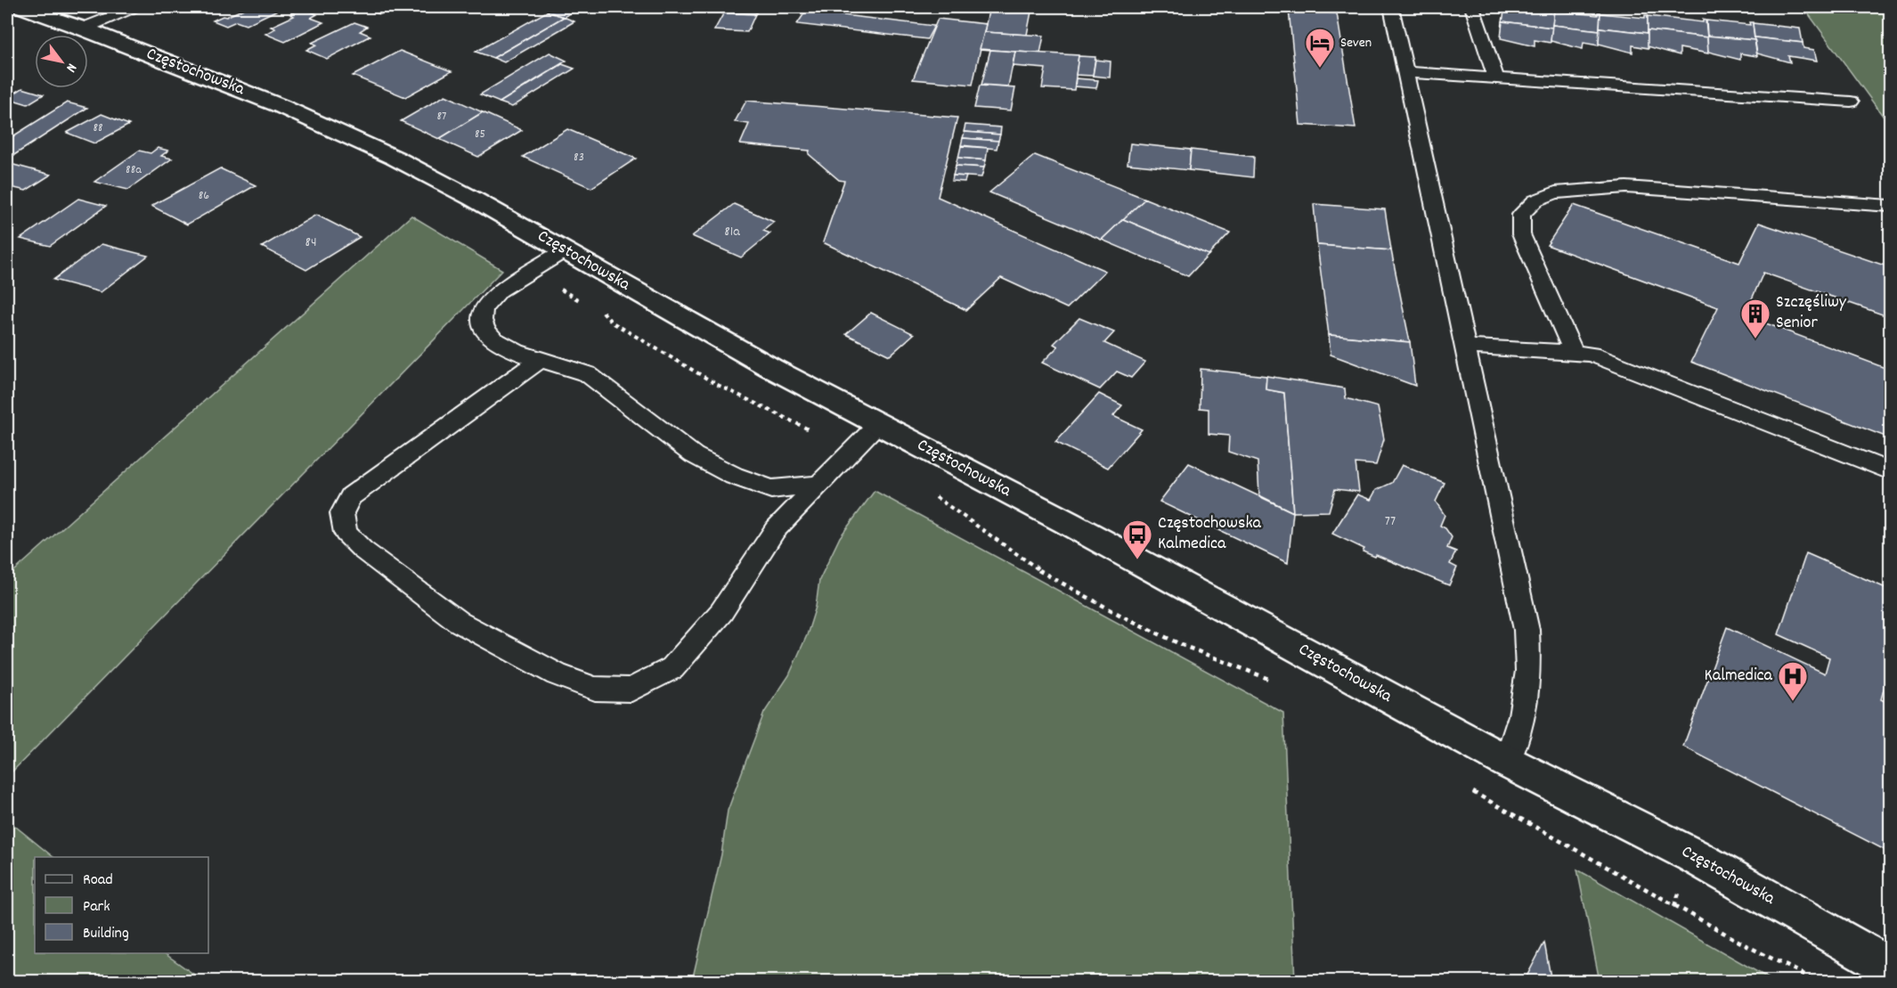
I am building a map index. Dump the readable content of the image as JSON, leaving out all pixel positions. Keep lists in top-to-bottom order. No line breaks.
{"streets":{"main road":["Częstochowska"]},"places":{"hotel":["Seven"],"building":["Szczęśliwy Senior"],"bus stop":["Częstochowska Kalmedica"],"hospital":["Kalmedica"]},"house_numbers":["87","88","85","83","88a","86","81a","84","77"],"legend":["Road","Park","Building"],"north":"bottom right"}
